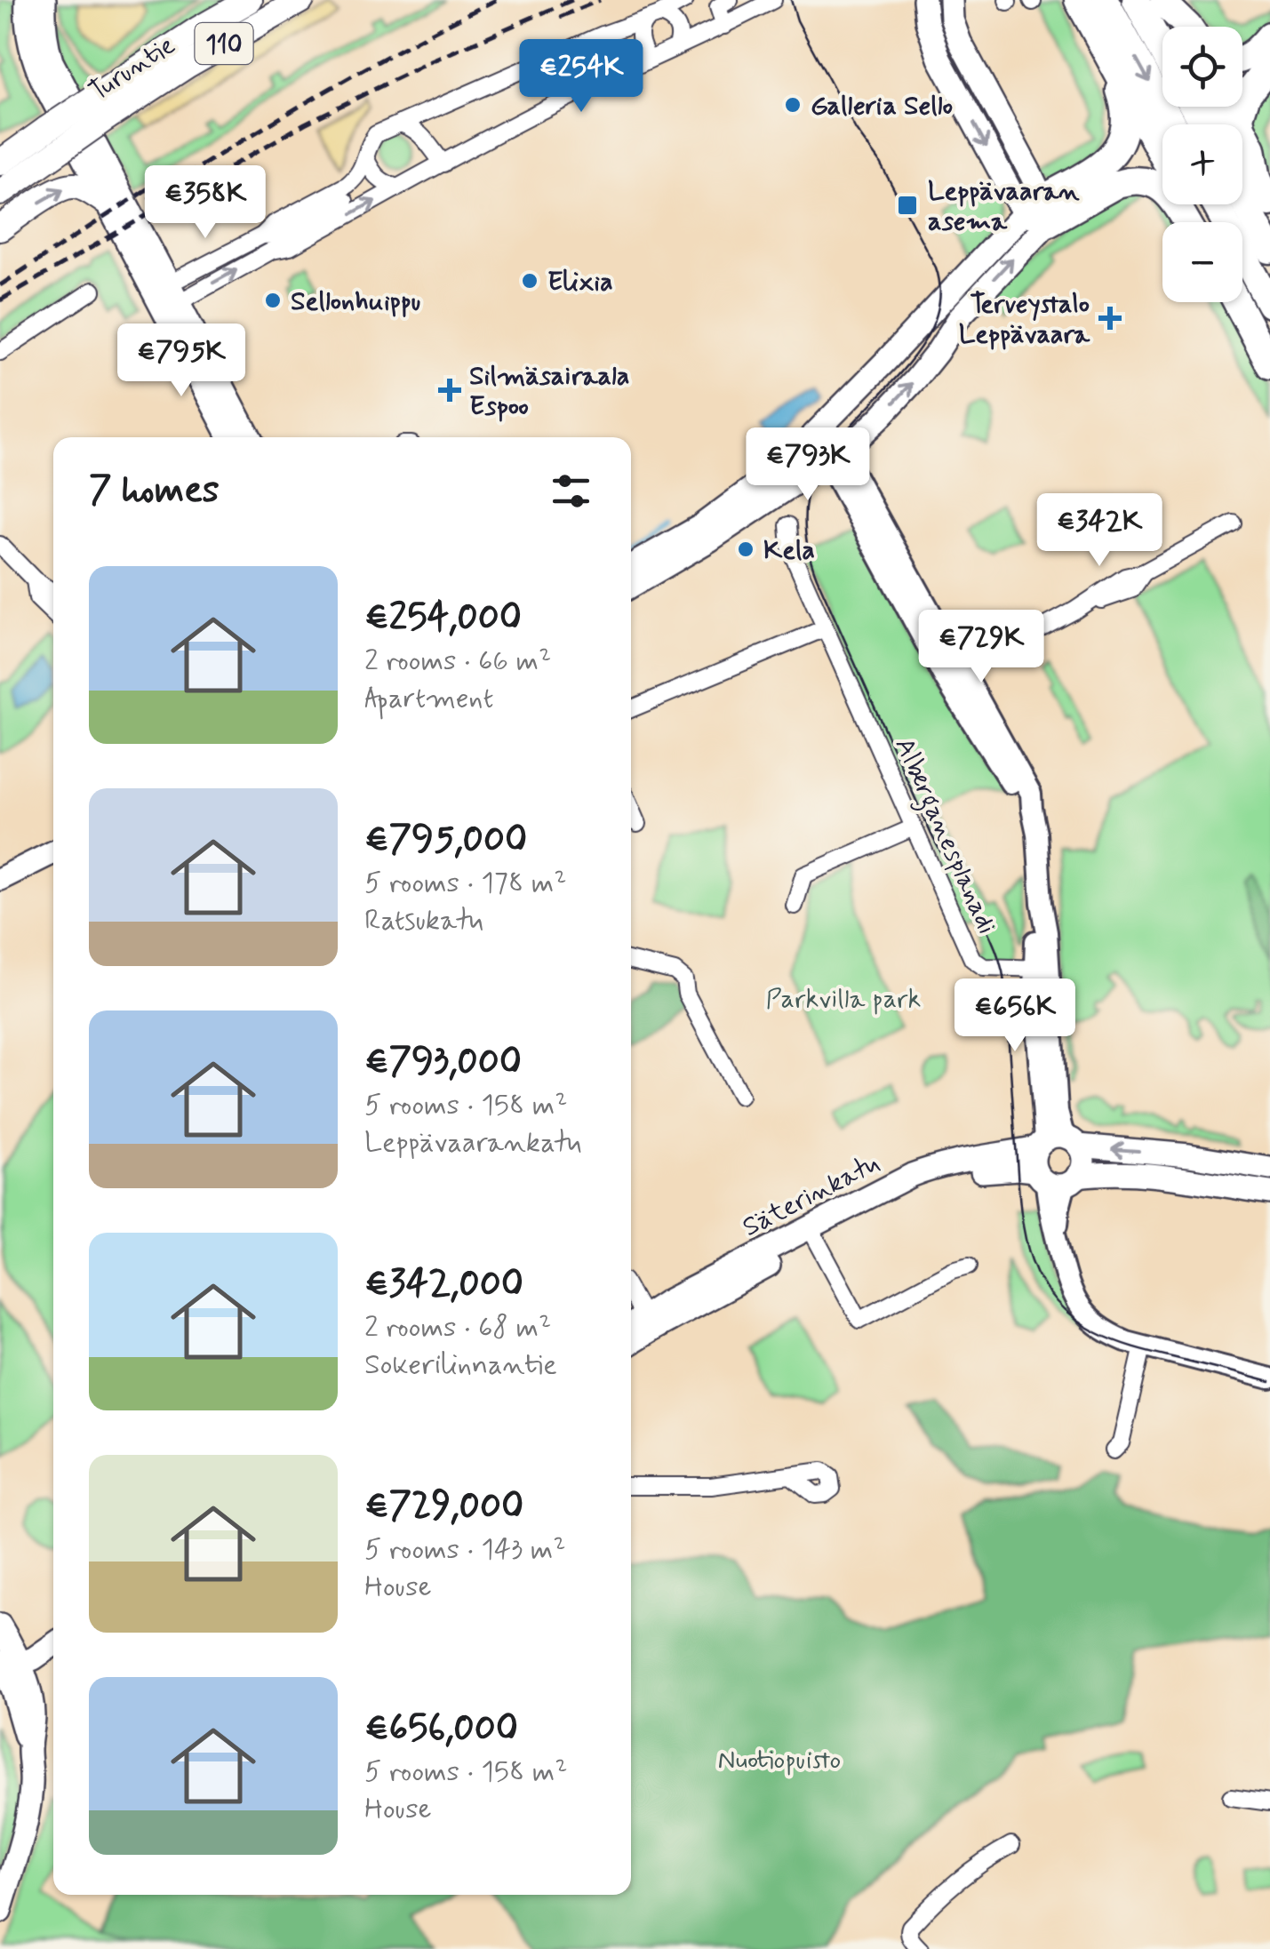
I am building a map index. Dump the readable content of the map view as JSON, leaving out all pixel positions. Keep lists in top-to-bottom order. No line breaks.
{"streets":{"main road":["110","Turuntie","Säterinkatu"],"street":["Alberganesplanadi"]},"parks":["Parkvilla park","Nuotiopuisto"],"places":{"other":["Galleria Sello","Elixia","Sellonhuippu","Kela"],"transit":["Leppävaaran asema"],"health":["Terveystalo Leppävaara","Silmäsairaala Espoo"]},"page":{"map_buttons":["+","−"],"price":["€254K","€358K","€795K","€793K","€342K","€729K","€656K"],"heading":"7 homes","list":[{"name":"€254,000","note":"2 rooms · 66 m² · Apartment"},{"name":"€795,000","note":"5 rooms · 178 m² · Ratsukatu"},{"name":"€793,000","note":"5 rooms · 158 m² · Leppävaarankatu"},{"name":"€342,000","note":"2 rooms · 68 m² · Sokerilinnantie"},{"name":"€729,000","note":"5 rooms · 143 m² · House"},{"name":"€656,000","note":"5 rooms · 158 m² · House"}]}}
